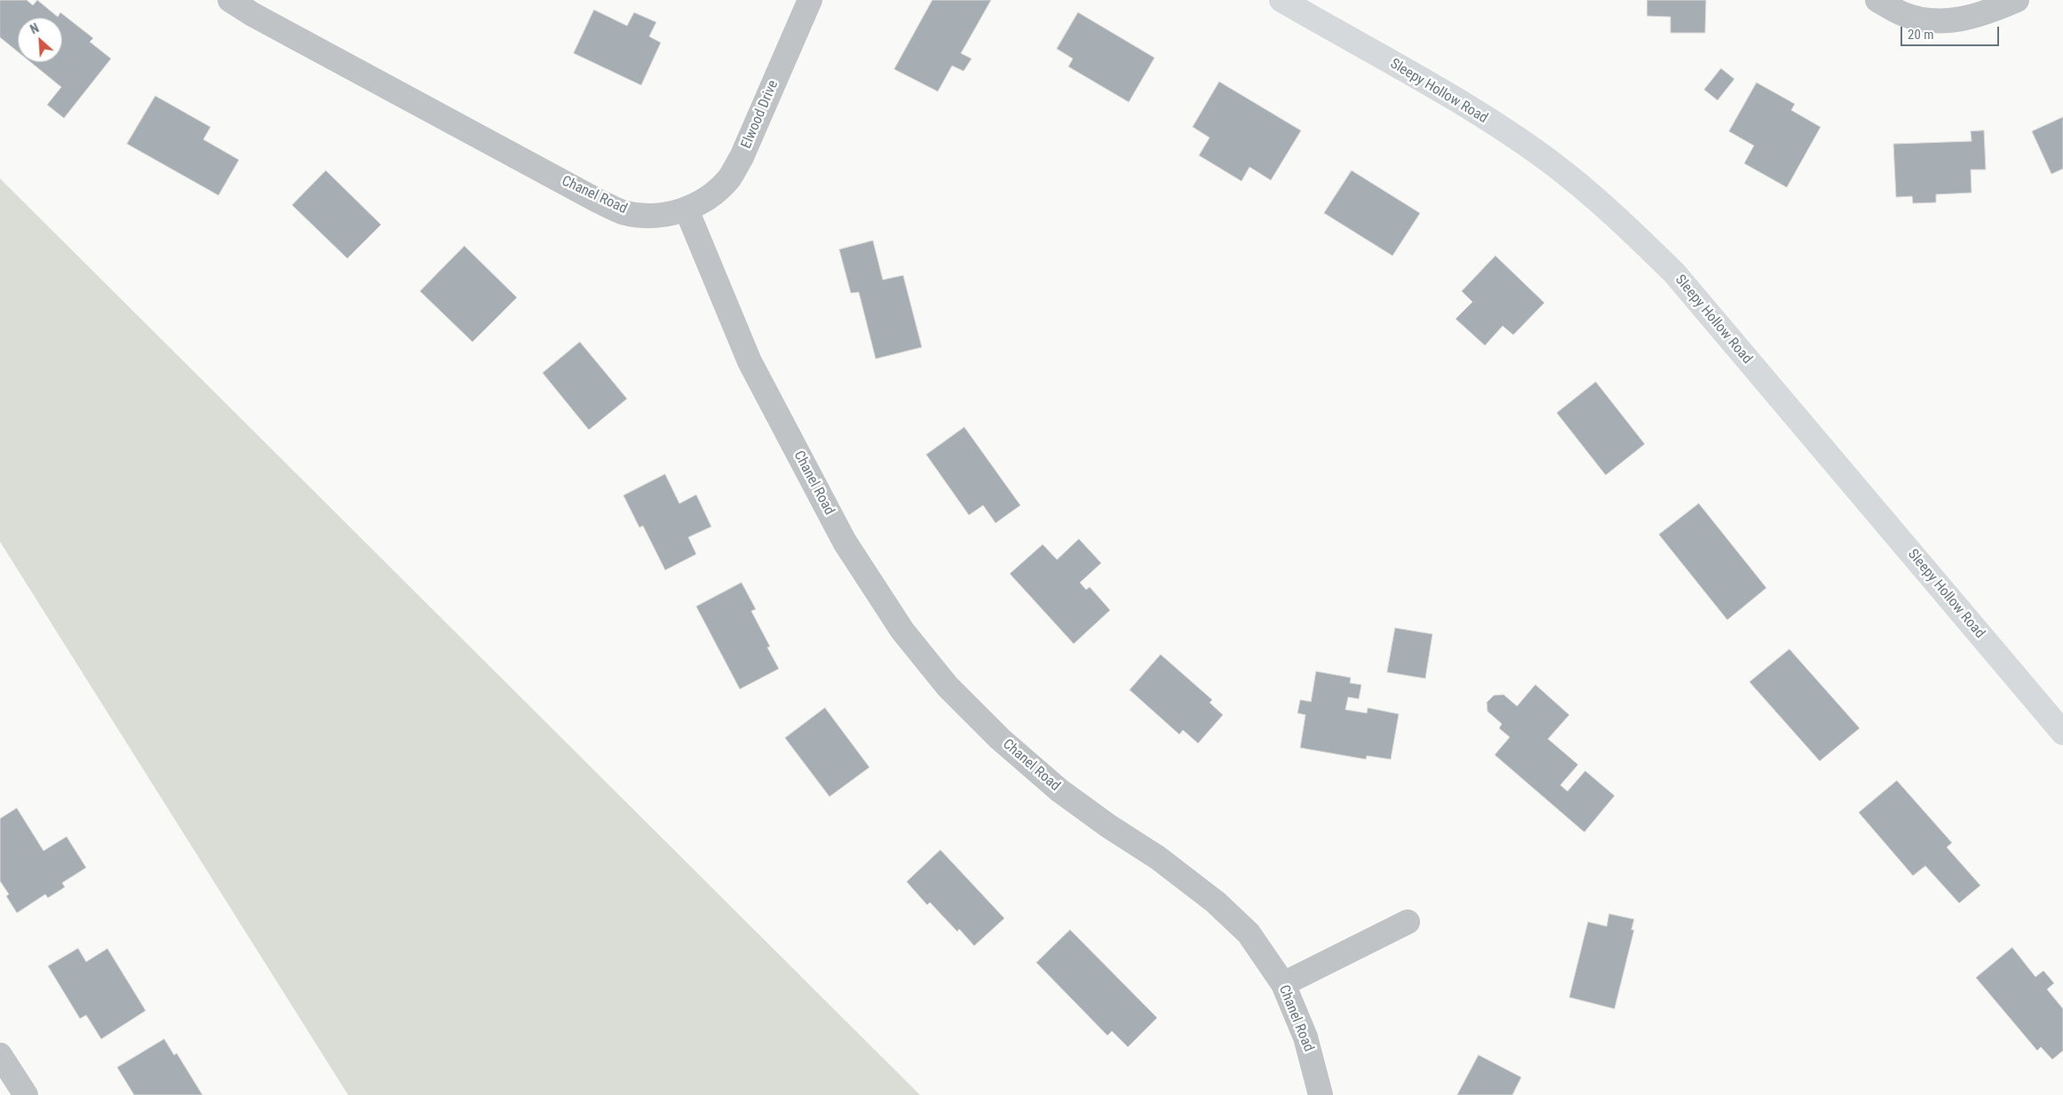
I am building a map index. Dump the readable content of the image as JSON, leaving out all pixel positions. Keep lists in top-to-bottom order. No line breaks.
{"streets":{"main road":["Sleepy Hollow Road"],"street":["Elwood Drive","Chanel Road"]},"crossings":[["Elwood Drive","Chanel Road"]],"scale_bar":"20 m","north":"top left"}
